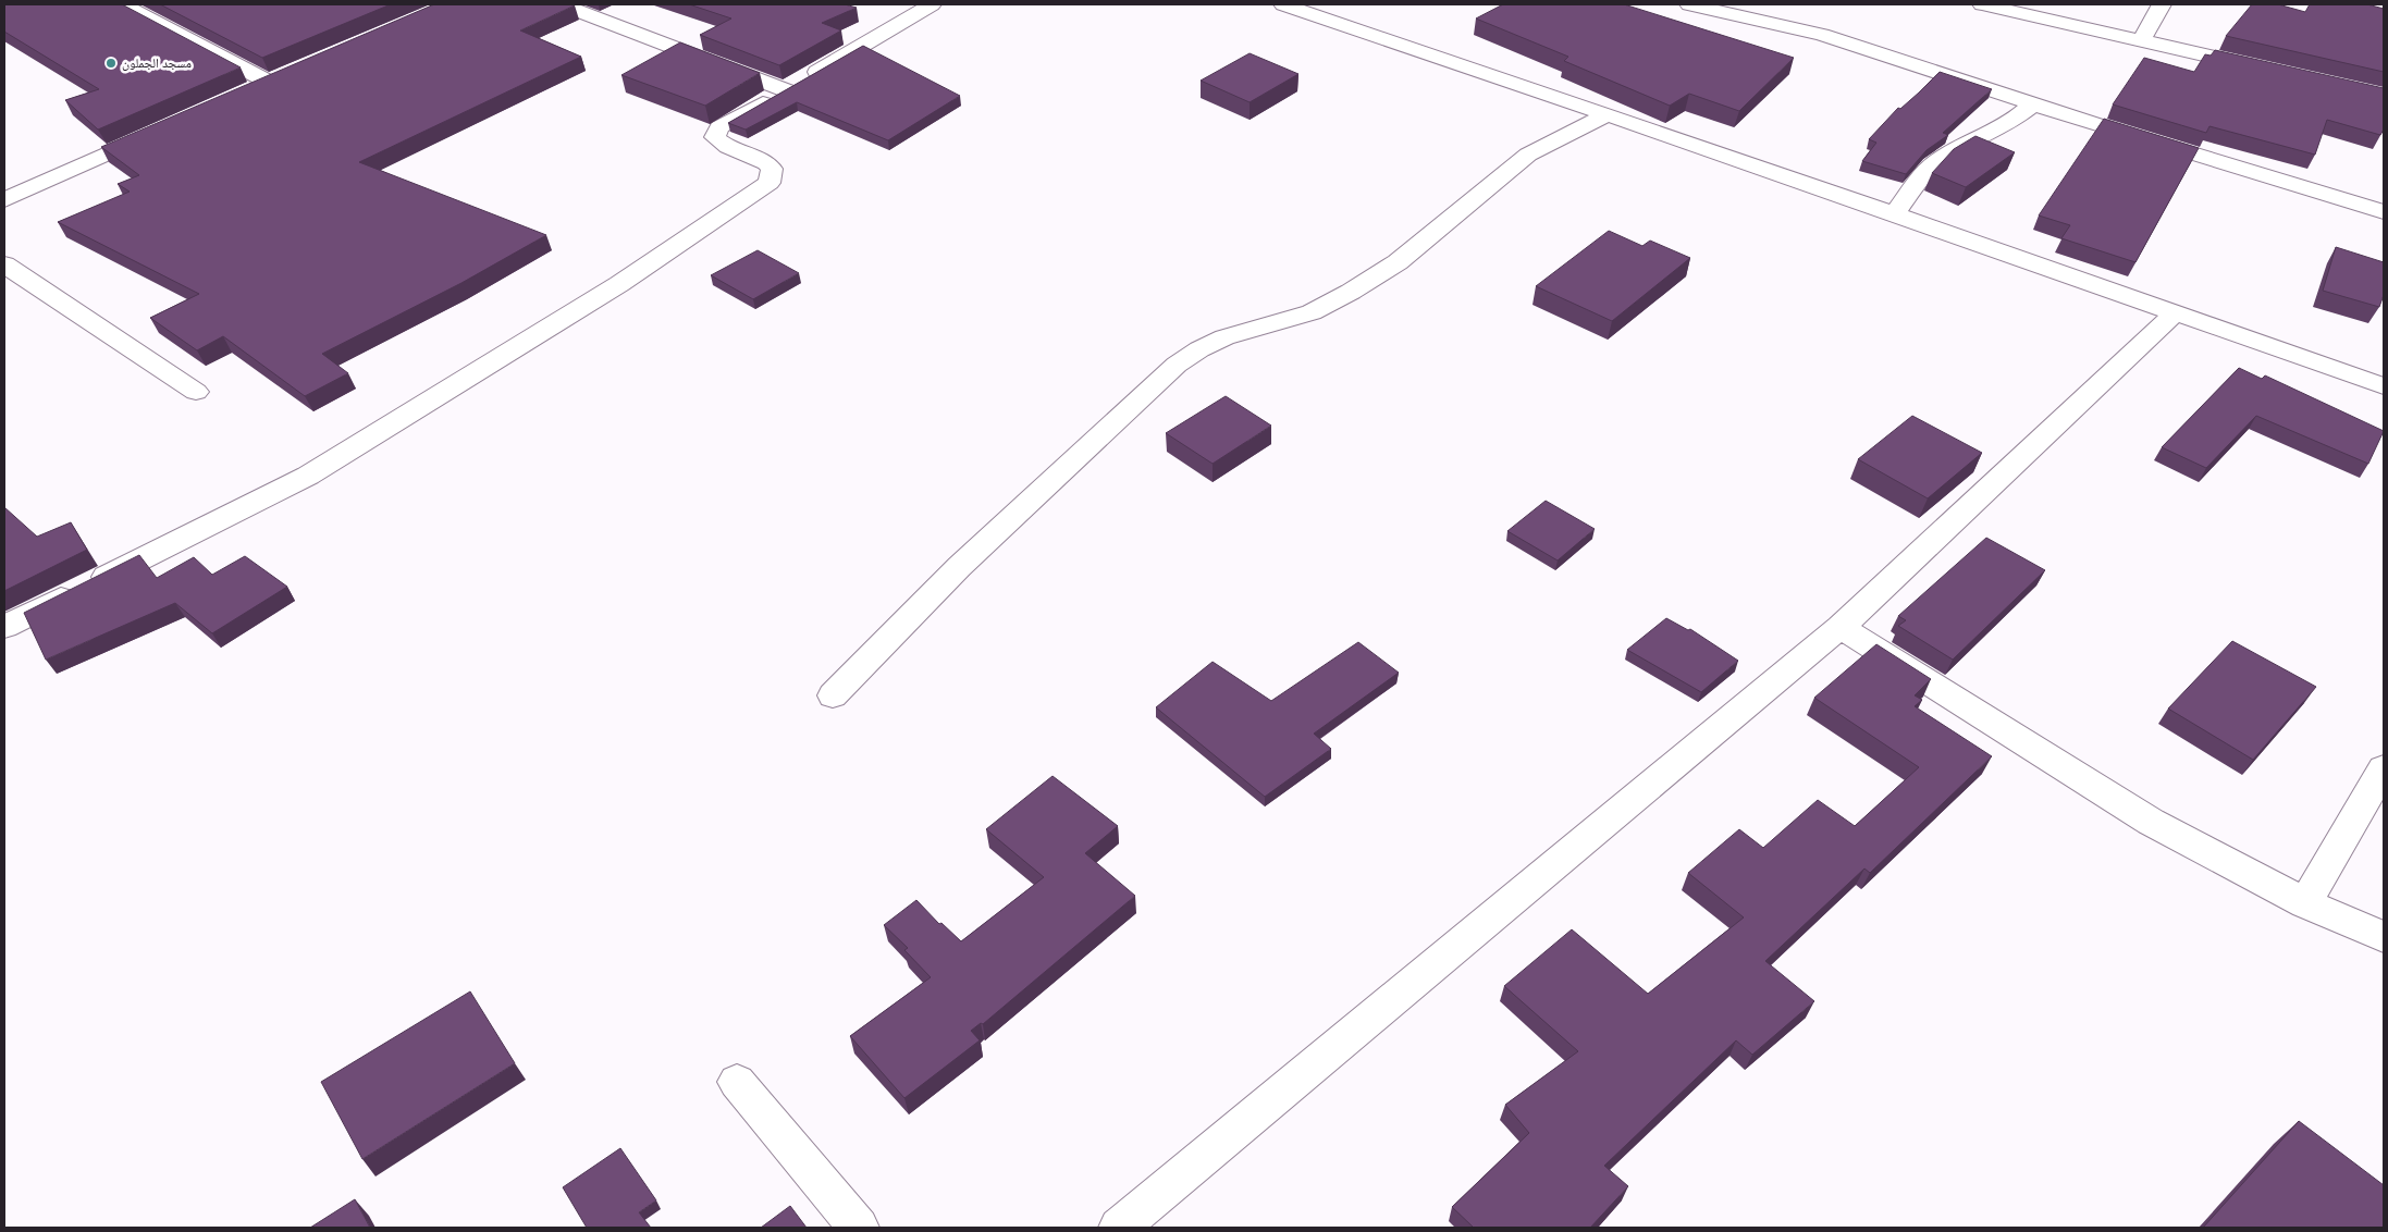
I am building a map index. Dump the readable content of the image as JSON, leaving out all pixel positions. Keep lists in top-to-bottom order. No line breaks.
{"places":["مسجد الجملون"]}
